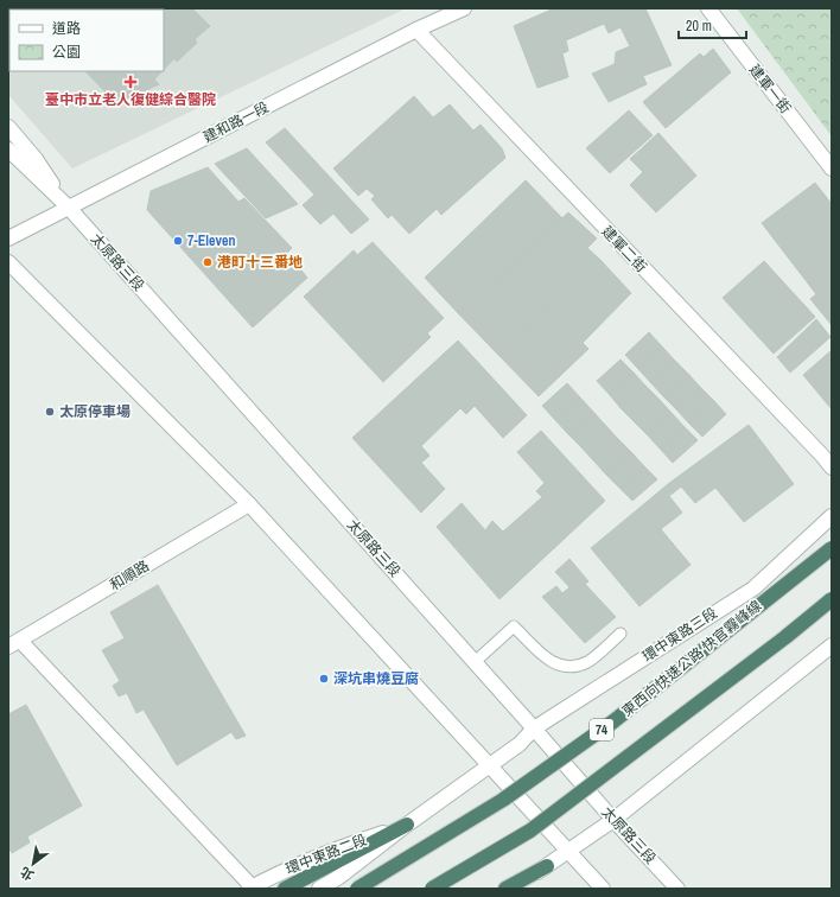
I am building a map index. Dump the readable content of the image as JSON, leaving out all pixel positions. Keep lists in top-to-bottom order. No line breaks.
{"streets":{"highway":["東西向快速公路 快官霧峰線","74"],"street":["建軍一街","建和路一段","建軍二街","太原路三段","和順路","環中東路三段","環中東路二段"]},"crossings":[["建和路一段","建軍二街"],["建和路一段","太原路三段"],["太原路三段","環中東路三段"],["環中東路三段","環中東路二段"]],"places":{"health":["臺中市立老人復健綜合醫院"],"other":["7-Eleven","港町十三番地","太原停車場","深坑串燒豆腐"]},"legend":["道路","公園"],"scale_bar":"20 m","north":"bottom left"}
